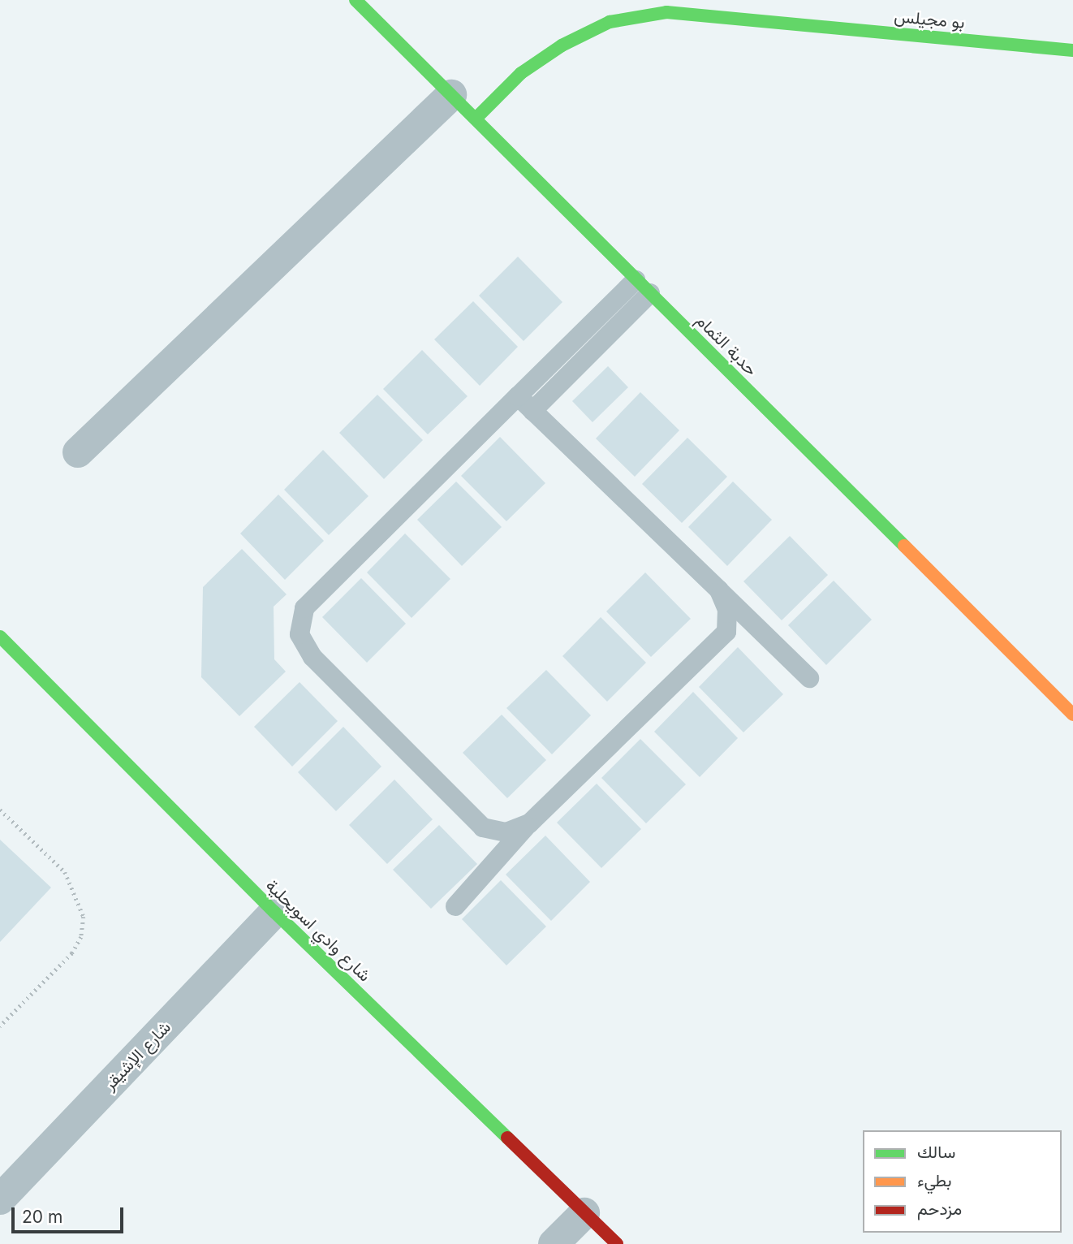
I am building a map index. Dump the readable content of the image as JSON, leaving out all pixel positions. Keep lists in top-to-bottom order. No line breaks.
{"streets":{"street":["بو مجيلس","حدبة الثمام","شارع وادي اسويحلية","شارع الإشيقر"]},"crossings":[["بو مجيلس","حدبة الثمام"],["شارع وادي اسويحلية","شارع الإشيقر"]],"legend":["سالك","بطيء","مزدحم"],"scale_bar":"20 m"}
